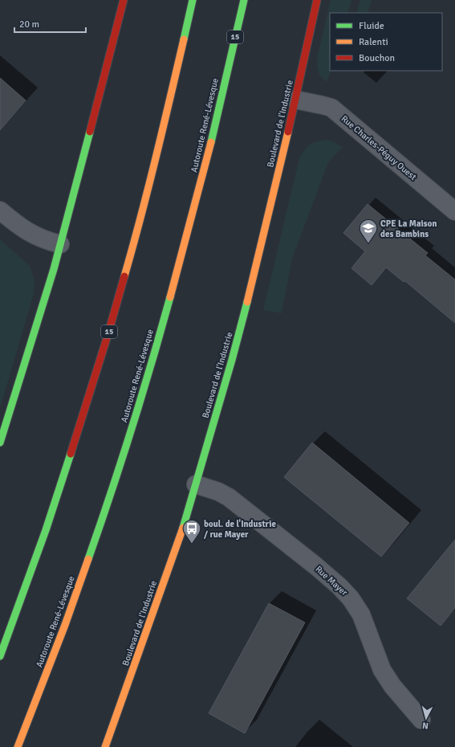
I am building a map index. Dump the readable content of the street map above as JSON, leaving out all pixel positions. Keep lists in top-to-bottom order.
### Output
{
  "streets": {
    "main road": ["15", "Boulevard de l'Industrie", "Autoroute René-Lévesque"],
    "street": ["Rue Charles-Péguy Ouest", "Rue Mayer"]
  },
  "crossings": [
    ["Boulevard de l'Industrie", "Rue Charles-Péguy Ouest"],
    ["Boulevard de l'Industrie", "Rue Mayer"]
  ],
  "places": {
    "school or university": ["CPE La Maison des Bambins"],
    "bus stop": ["boul. de l'Industrie / rue Mayer"]
  },
  "legend": ["Fluide", "Ralenti", "Bouchon"],
  "scale_bar": "20 m",
  "north": "bottom"
}
